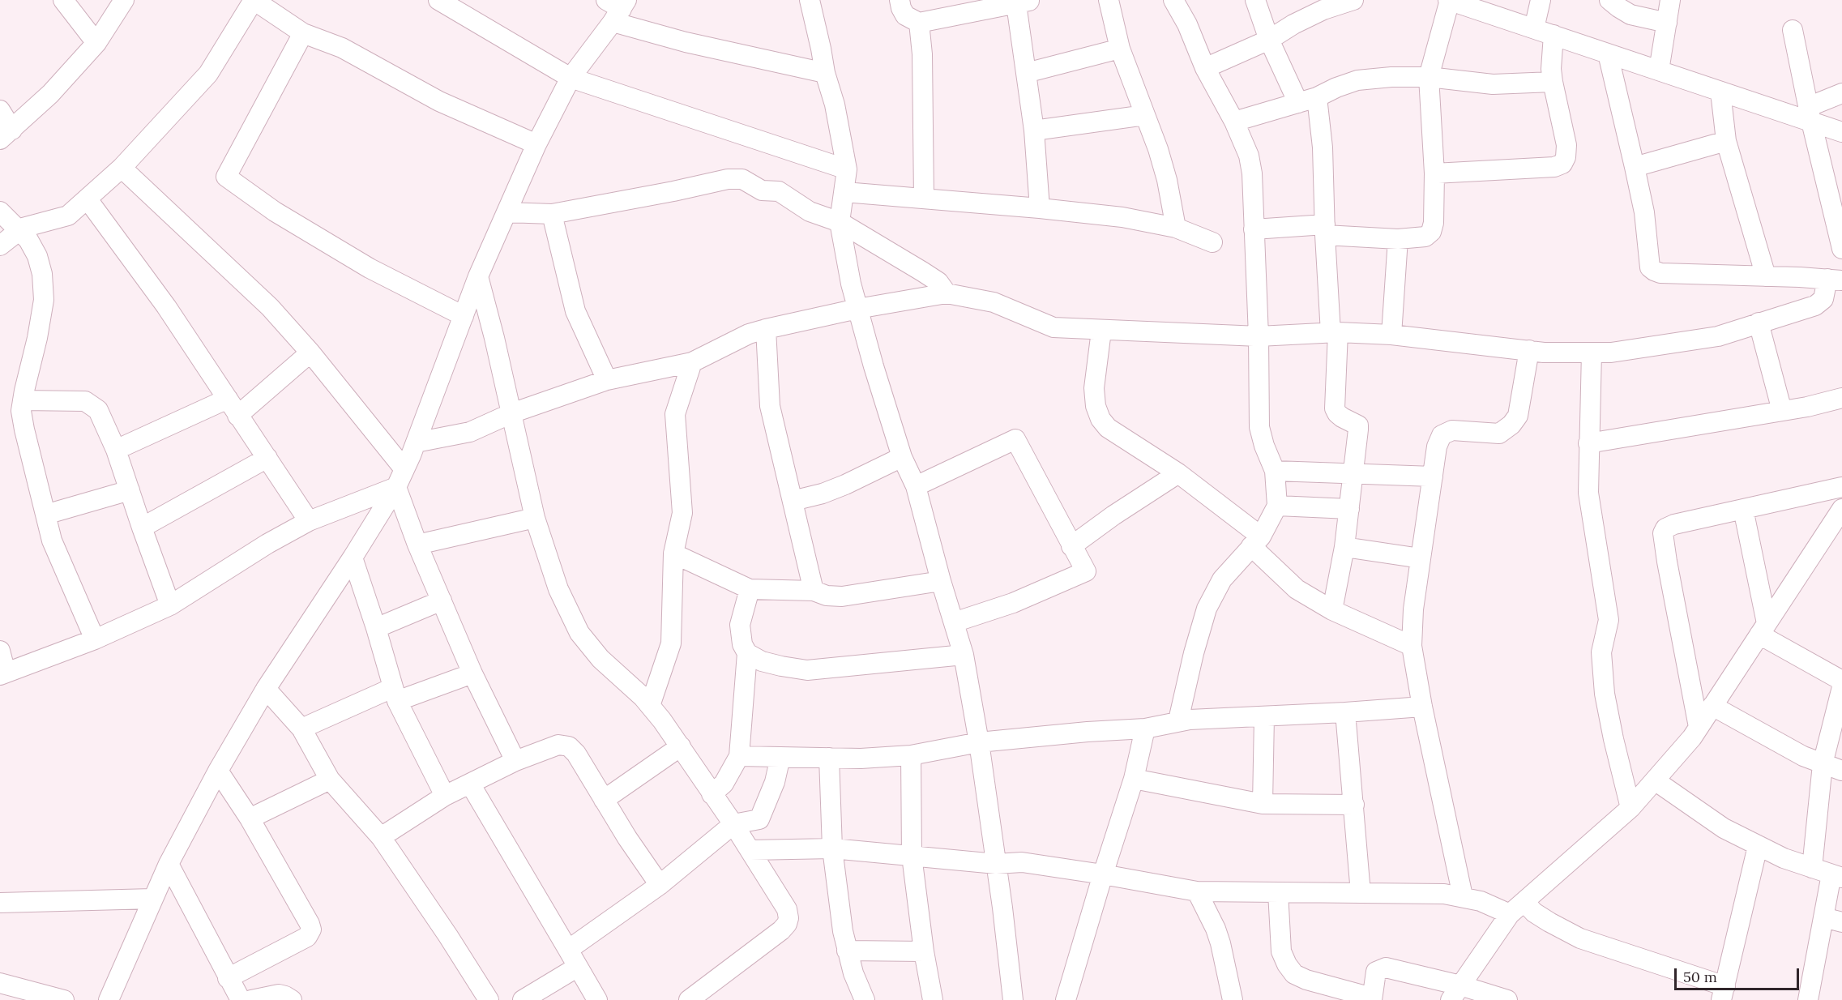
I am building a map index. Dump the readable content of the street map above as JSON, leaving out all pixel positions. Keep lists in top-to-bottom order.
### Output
{
  "scale_bar": "50 m"
}
